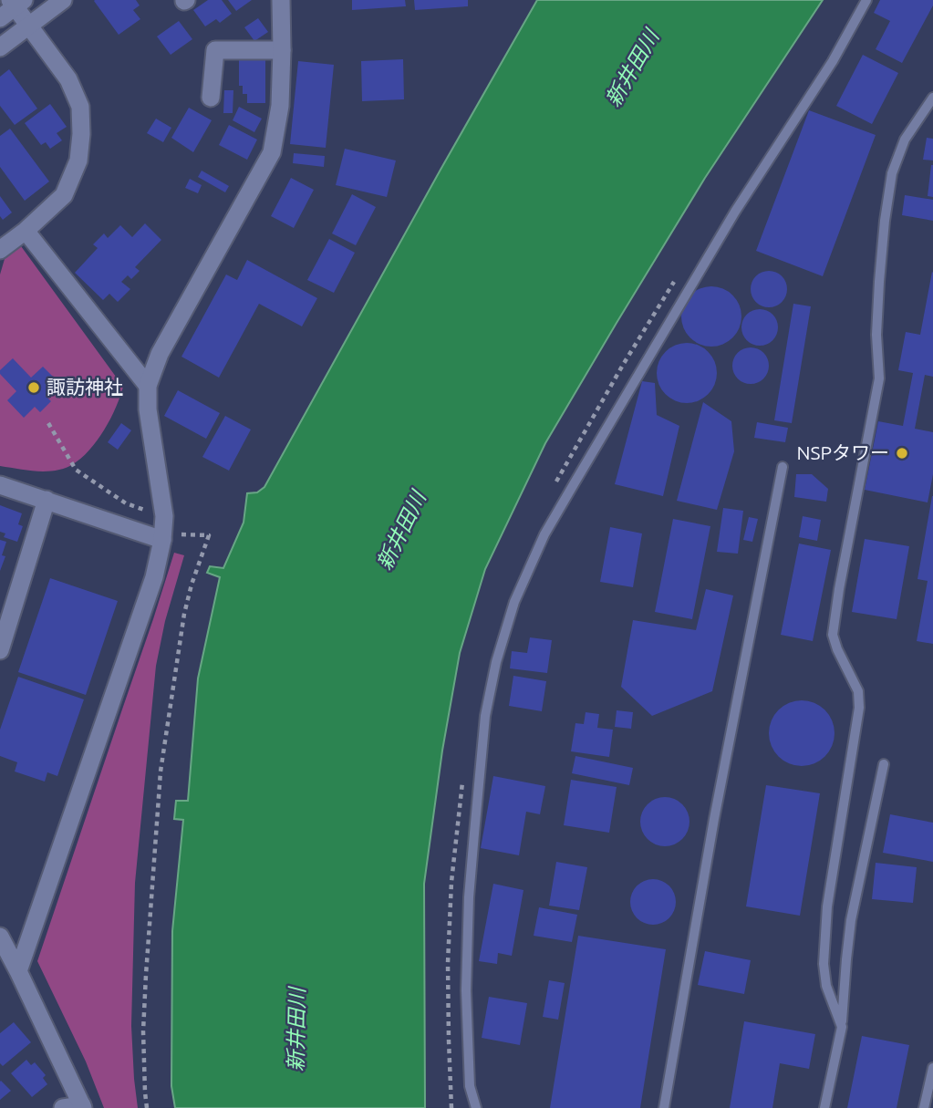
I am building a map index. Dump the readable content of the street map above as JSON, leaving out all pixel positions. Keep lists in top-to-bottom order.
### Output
{
  "water": ["新井田川"],
  "places": ["諏訪神社", "NSPタワー"]
}
